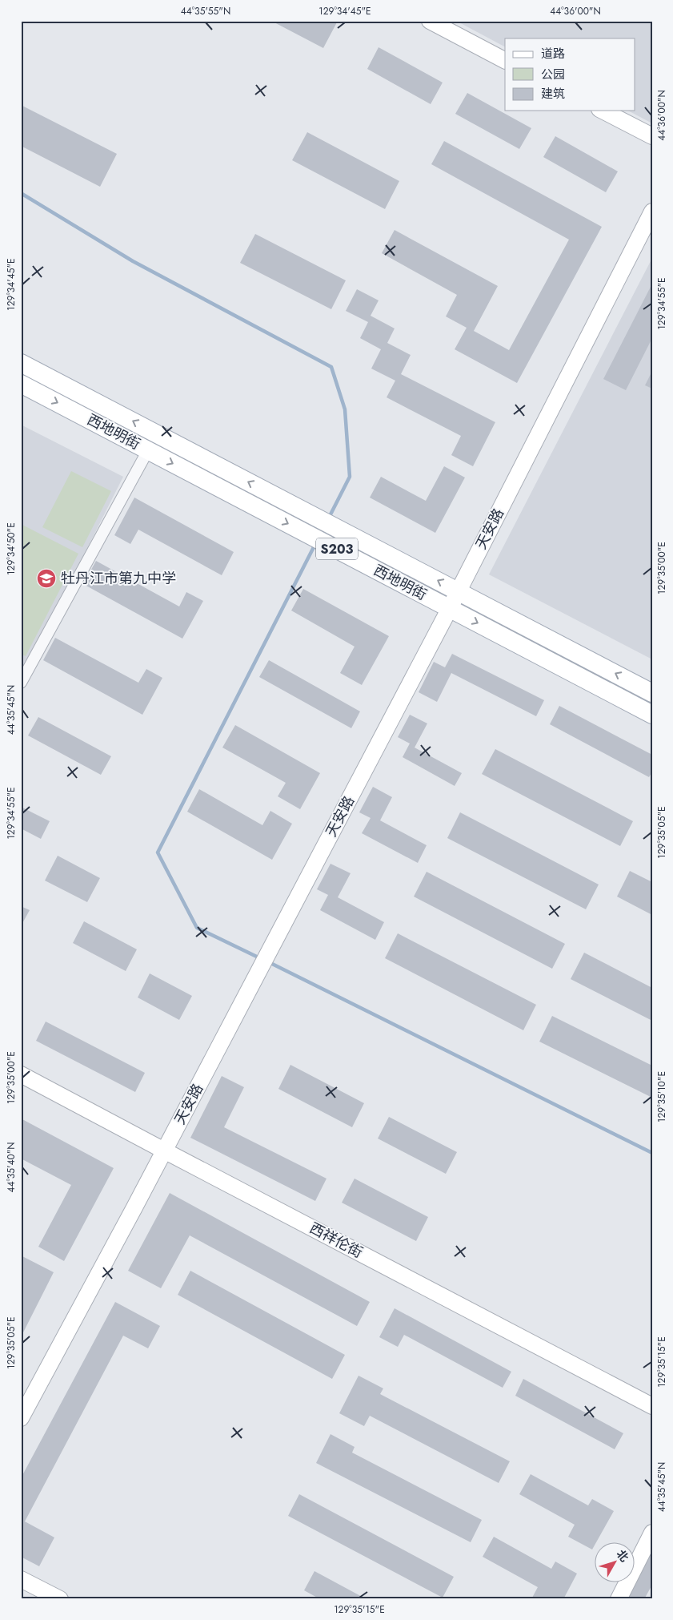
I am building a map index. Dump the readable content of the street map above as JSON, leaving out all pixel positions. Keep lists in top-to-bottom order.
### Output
{
  "streets": {
    "main road": ["西地明街", "S203"],
    "street": ["天安路", "西祥伦街"]
  },
  "crossings": [
    ["西地明街", "天安路"],
    ["天安路", "西祥伦街"]
  ],
  "places": {
    "school or university": ["牡丹江市第九中学"]
  },
  "legend": ["道路", "公园", "建筑"],
  "north": "top right",
  "coordinates": [
    "44°35'55\"N",
    "129°34'45\"E",
    "44°36'00\"N",
    "129°34'55\"E",
    "129°34'50\"E",
    "129°35'00\"E",
    "44°35'45\"N",
    "129°35'05\"E",
    "129°35'10\"E",
    "44°35'40\"N",
    "129°35'15\"E"
  ]
}
